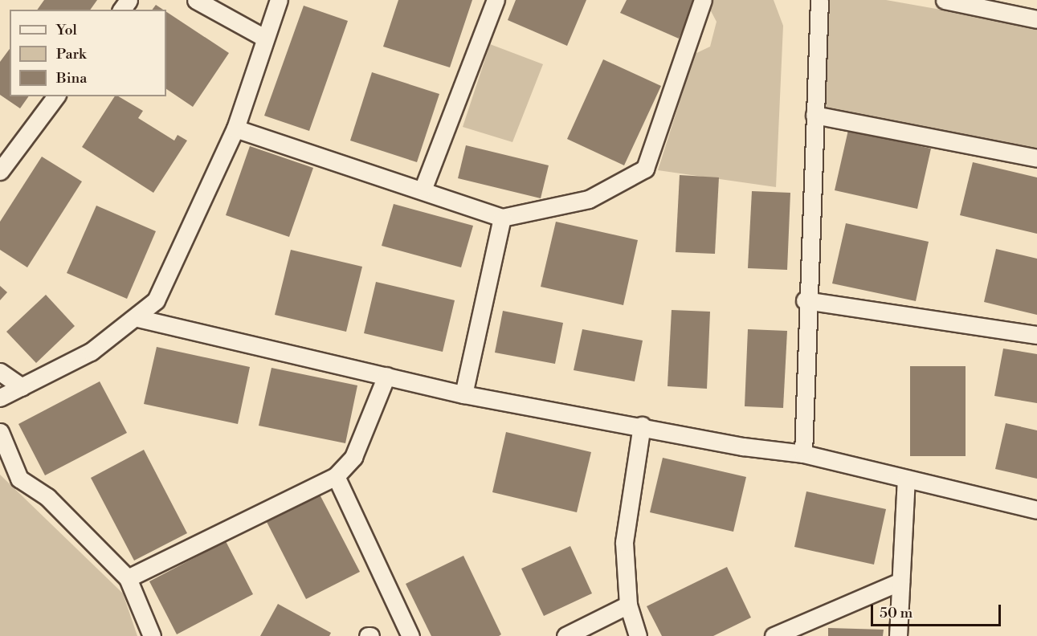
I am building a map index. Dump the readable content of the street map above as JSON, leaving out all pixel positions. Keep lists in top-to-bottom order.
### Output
{
  "legend": ["Yol", "Park", "Bina"],
  "scale_bar": "50 m"
}
